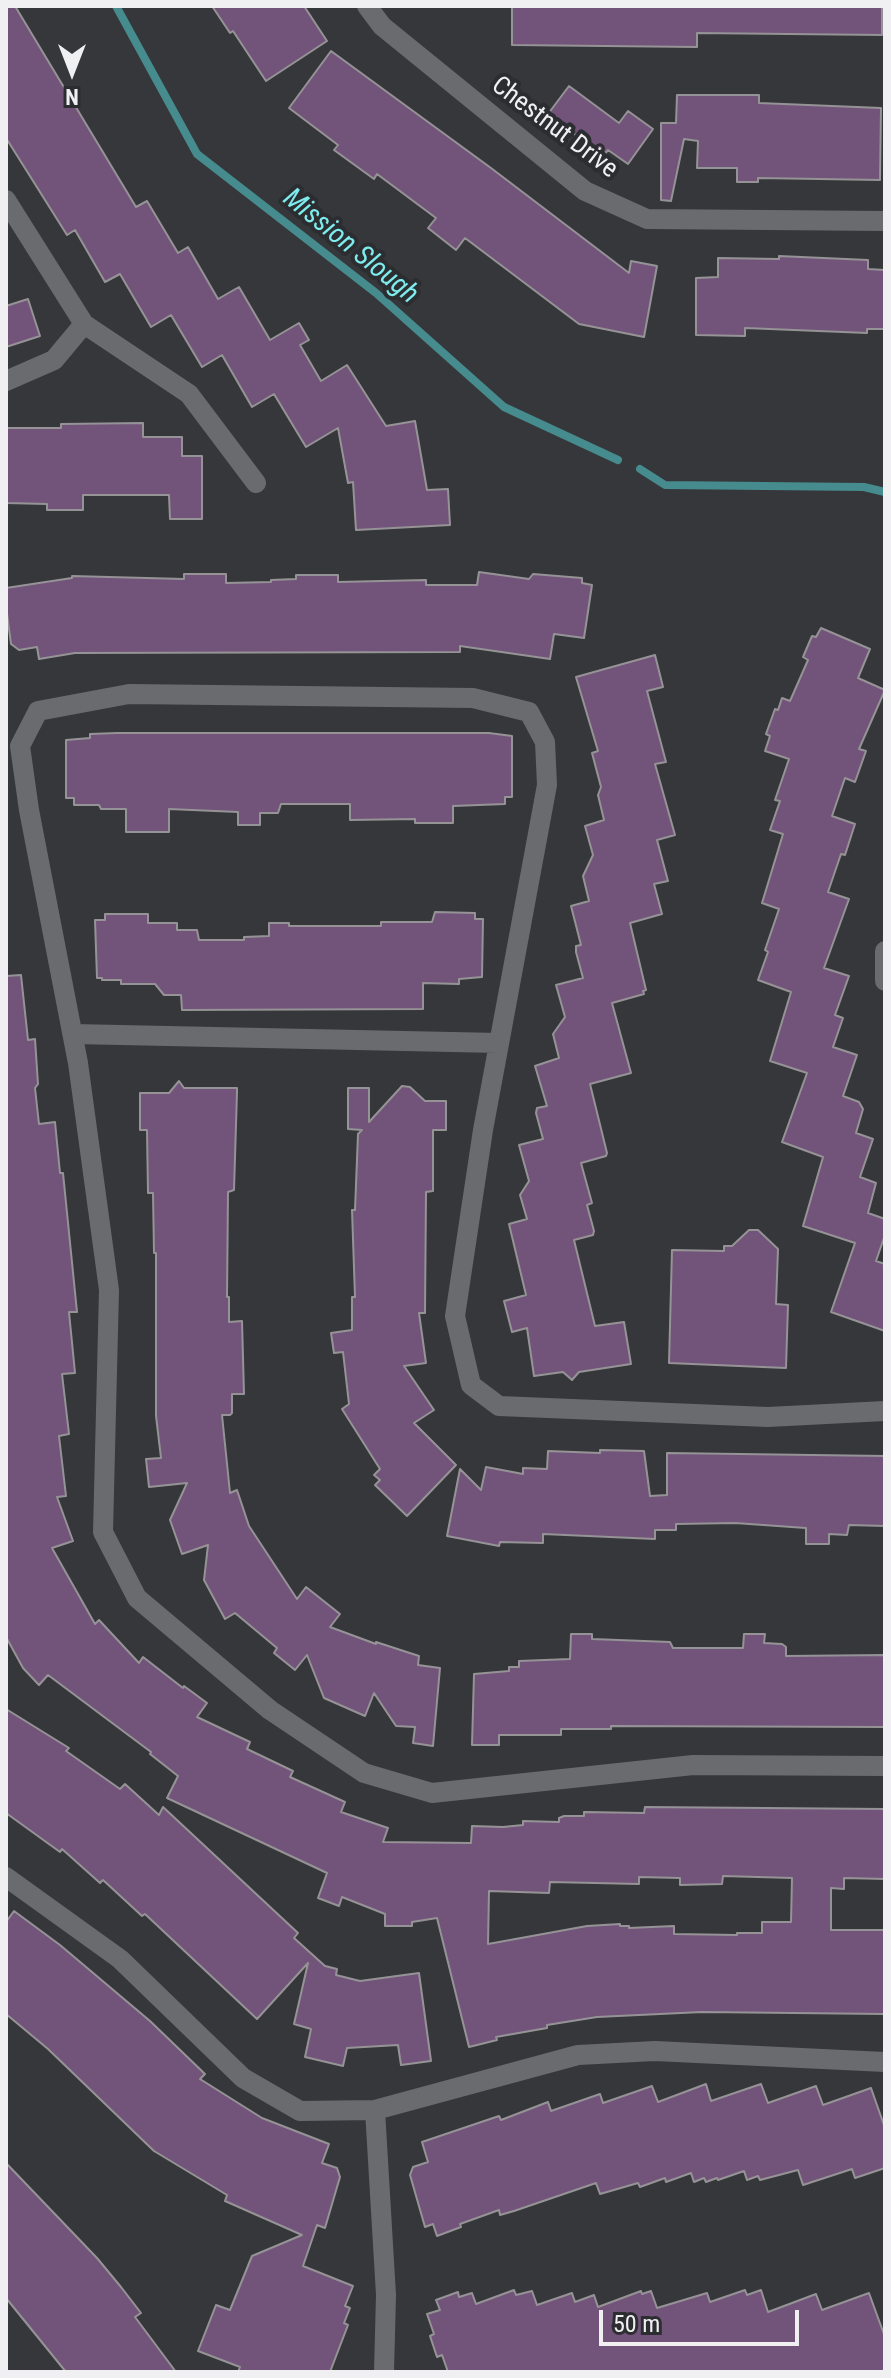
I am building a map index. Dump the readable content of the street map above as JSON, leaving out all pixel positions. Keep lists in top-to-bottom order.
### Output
{
  "streets": {
    "street": ["Chestnut Drive"]
  },
  "water": ["Mission Slough"],
  "scale_bar": "50 m",
  "north": "bottom"
}
